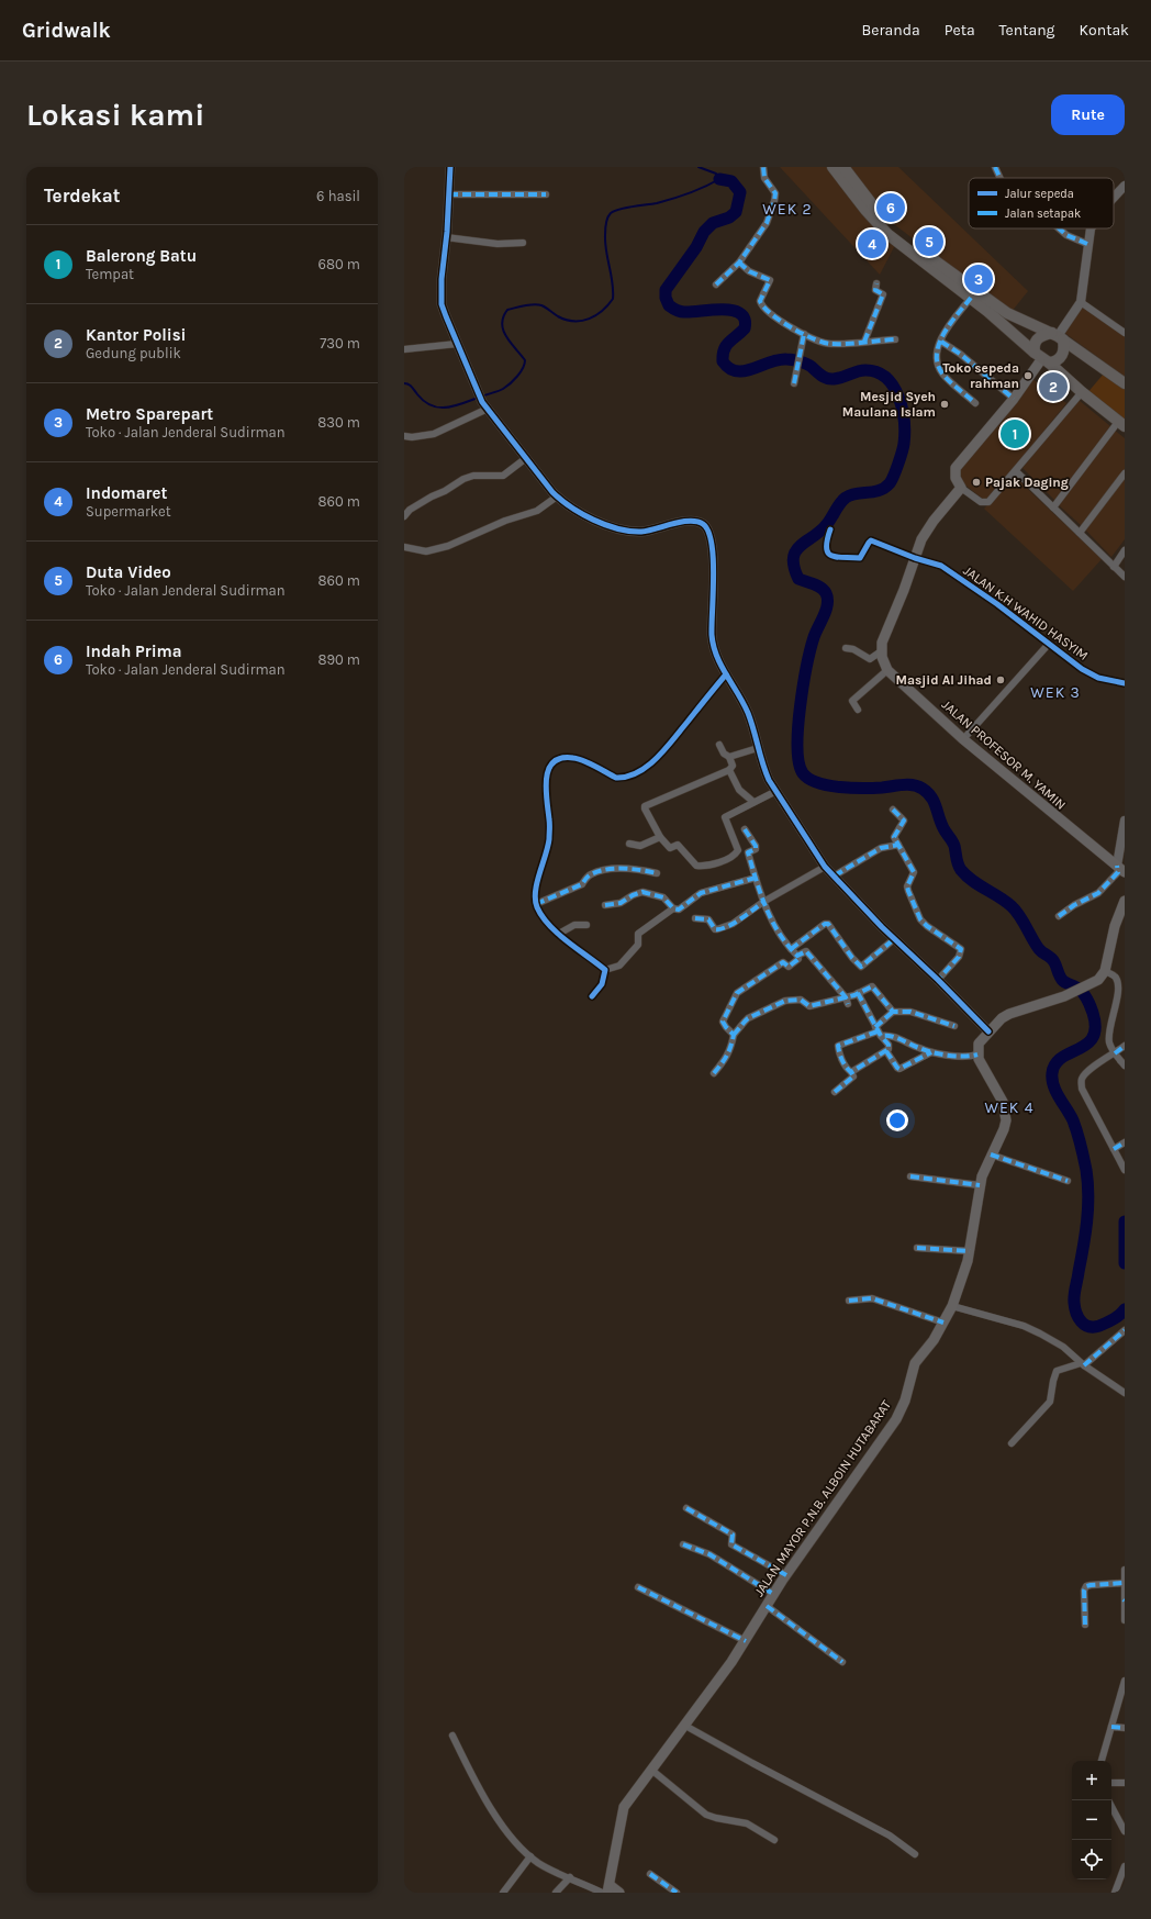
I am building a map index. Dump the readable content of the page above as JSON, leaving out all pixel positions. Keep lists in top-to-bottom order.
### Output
{
  "streets": {
    "main road": ["JALAN PROFESOR M. YAMIN", "JALAN MAYOR P.N.B. ALBOIN HUTABARAT"],
    "street": ["JALAN K.H WAHID HASYIM"]
  },
  "districts": ["WEK 2", "WEK 3", "WEK 4"],
  "places": [
    "Toko sepeda rahman",
    "Mesjid Syeh Maulana Islam",
    "Pajak Daging",
    "Masjid Al Jihad"
  ],
  "legend": ["Jalur sepeda", "Jalan setapak"],
  "page": {
    "header": "Gridwalk",
    "nav": [
      "Beranda",
      "Peta",
      "Tentang",
      "Kontak"
    ],
    "buttons": "Rute",
    "title": "Lokasi kami",
    "heading": ["Terdekat", "6 hasil"],
    "pins": [
      "6",
      "5",
      "4",
      "3",
      "2",
      "1"
    ],
    "list": [
      {
        "mark": "1",
        "name": "Balerong Batu",
        "note": "Tempat",
        "value": "680 m"
      },
      {
        "mark": "2",
        "name": "Kantor Polisi",
        "note": "Gedung publik",
        "value": "730 m"
      },
      {
        "mark": "3",
        "name": "Metro Sparepart",
        "note": "Toko · Jalan Jenderal Sudirman",
        "value": "830 m"
      },
      {
        "mark": "4",
        "name": "Indomaret",
        "note": "Supermarket",
        "value": "860 m"
      },
      {
        "mark": "5",
        "name": "Duta Video",
        "note": "Toko · Jalan Jenderal Sudirman",
        "value": "860 m"
      },
      {
        "mark": "6",
        "name": "Indah Prima",
        "note": "Toko · Jalan Jenderal Sudirman",
        "value": "890 m"
      }
    ],
    "map_buttons": ["+", "−"]
  }
}
